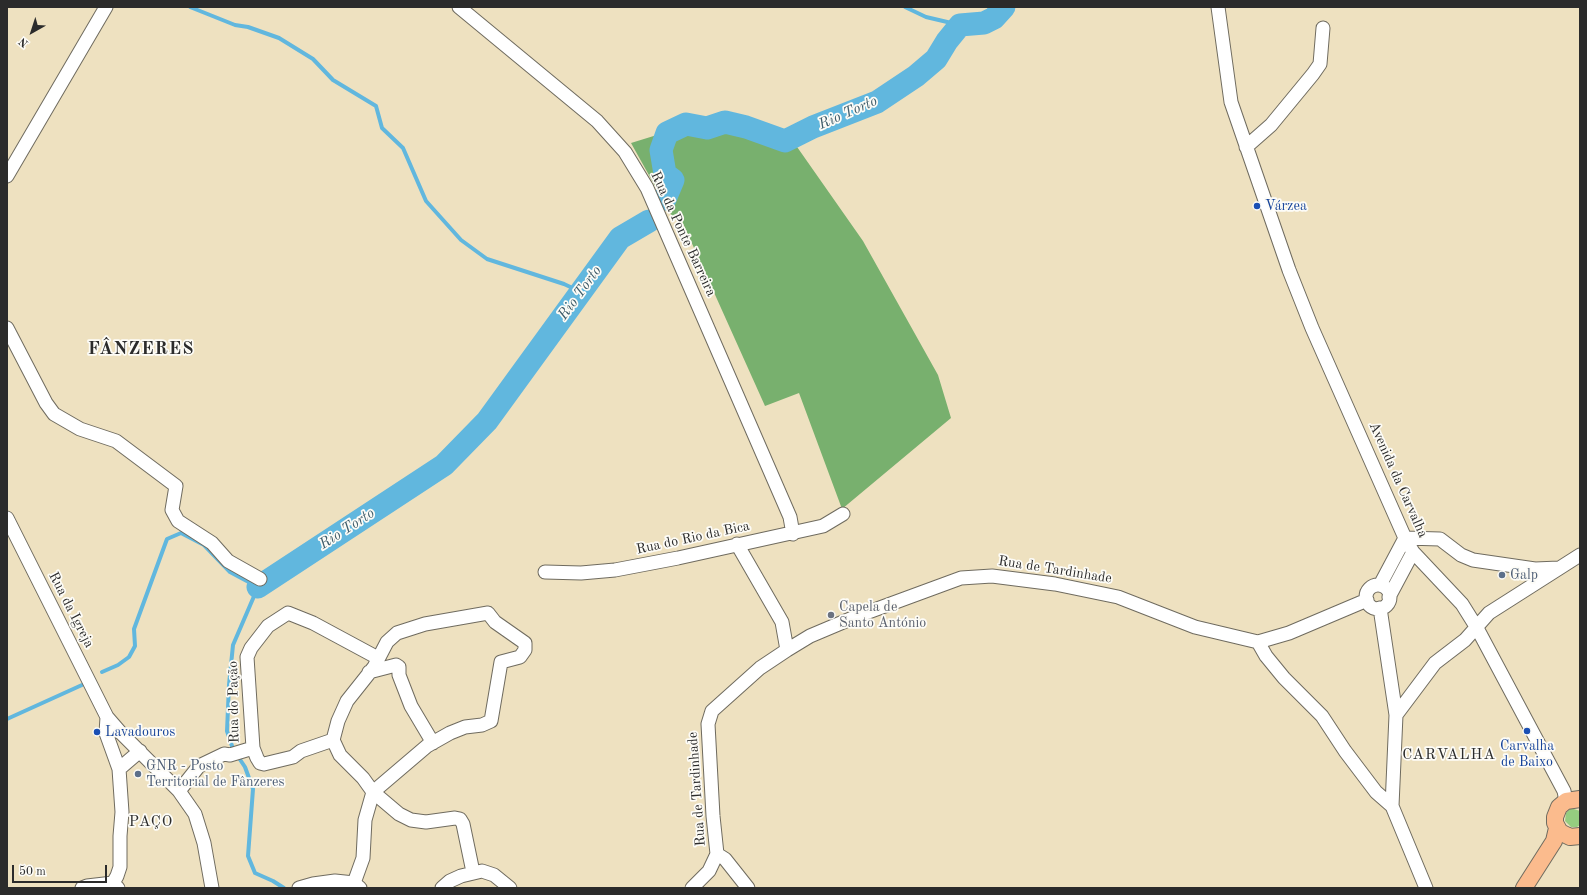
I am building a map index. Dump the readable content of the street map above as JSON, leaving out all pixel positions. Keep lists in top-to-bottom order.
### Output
{
  "streets": {
    "street": [
      "Rua da Ponte Barreira",
      "Avenida da Carvalha",
      "Rua do Rio da Bica",
      "Rua de Tardinhade",
      "Rua da Igreja",
      "Rua do Pação"
    ]
  },
  "crossings": [
    ["Rua da Ponte Barreira", "Rua do Rio da Bica"]
  ],
  "districts": ["FÂNZERES", "CARVALHA", "PAÇO"],
  "water": ["Rio Torto"],
  "places": [
    "Várzea",
    "Galp",
    "Capela de Santo António",
    "Carvalha de Baixo",
    "Lavadouros",
    "GNR - Posto Territorial de Fânzeres"
  ],
  "scale_bar": "50 m",
  "north": "bottom left"
}
